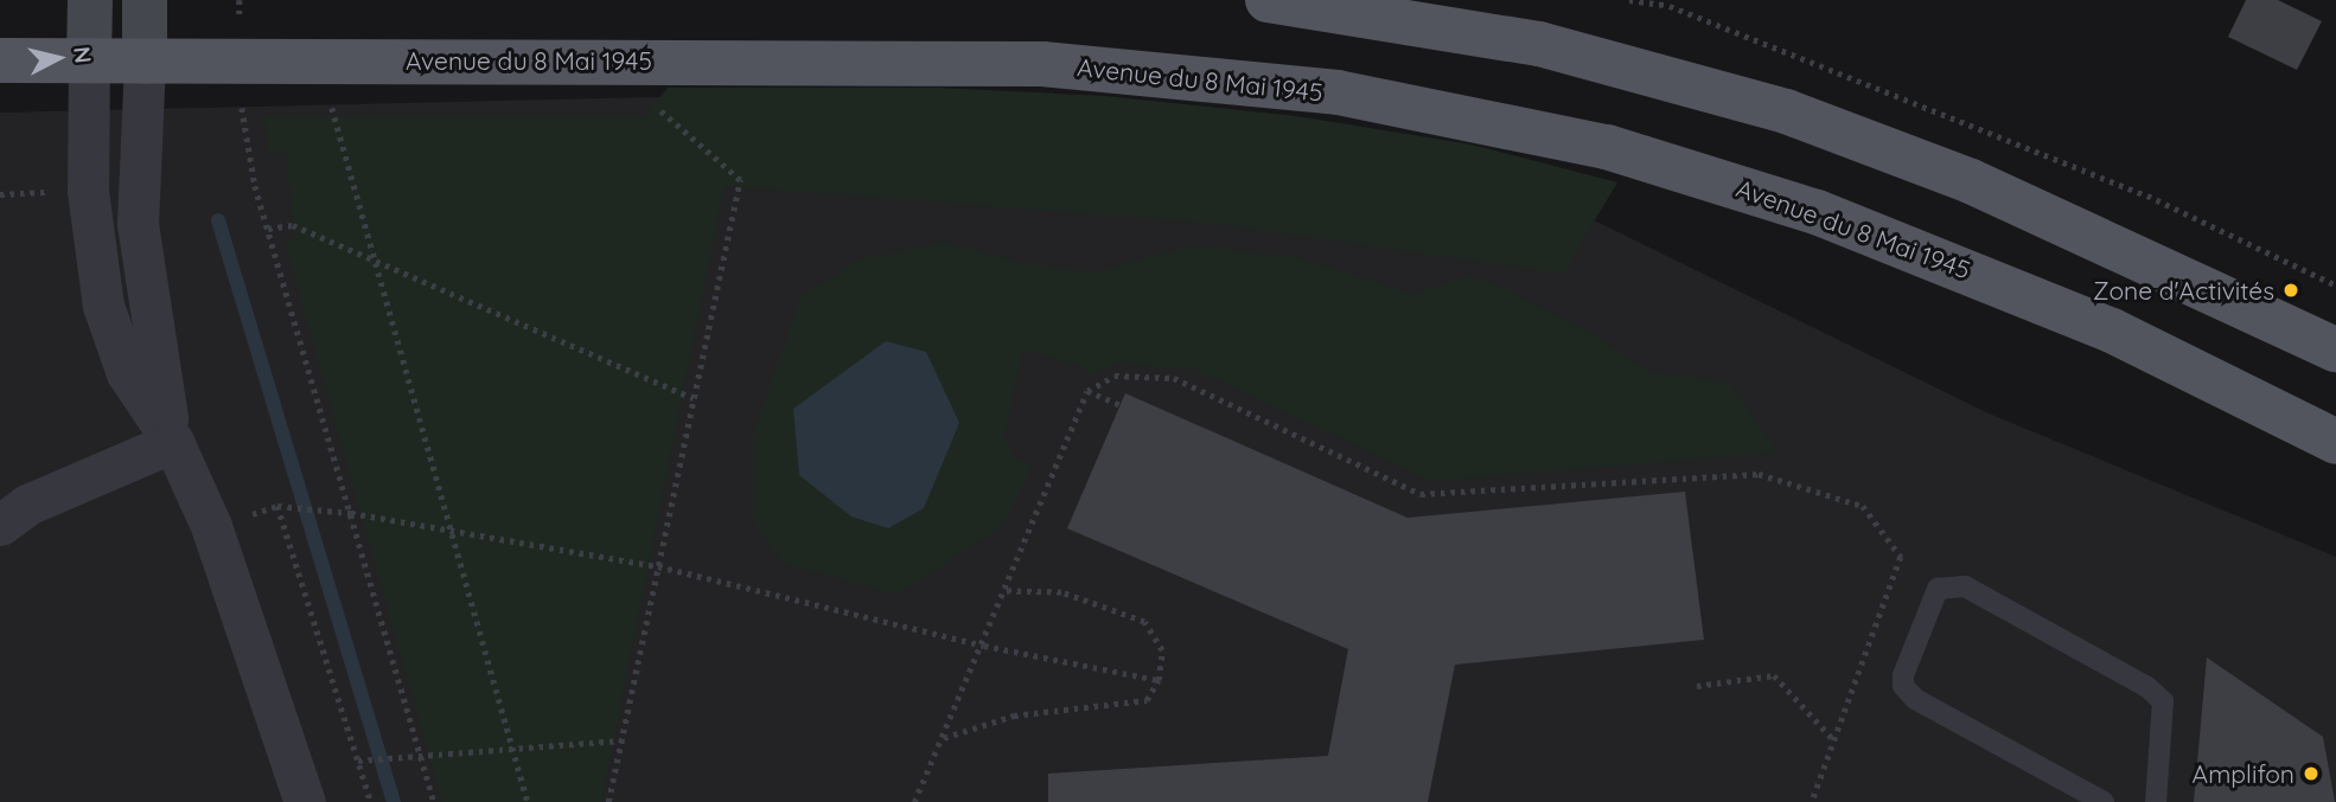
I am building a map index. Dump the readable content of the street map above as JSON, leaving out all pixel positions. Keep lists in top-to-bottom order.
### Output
{
  "streets": {
    "main road": ["Avenue du 8 Mai 1945"]
  },
  "places": ["Zone d'Activités", "Amplifon"],
  "north": "right"
}
